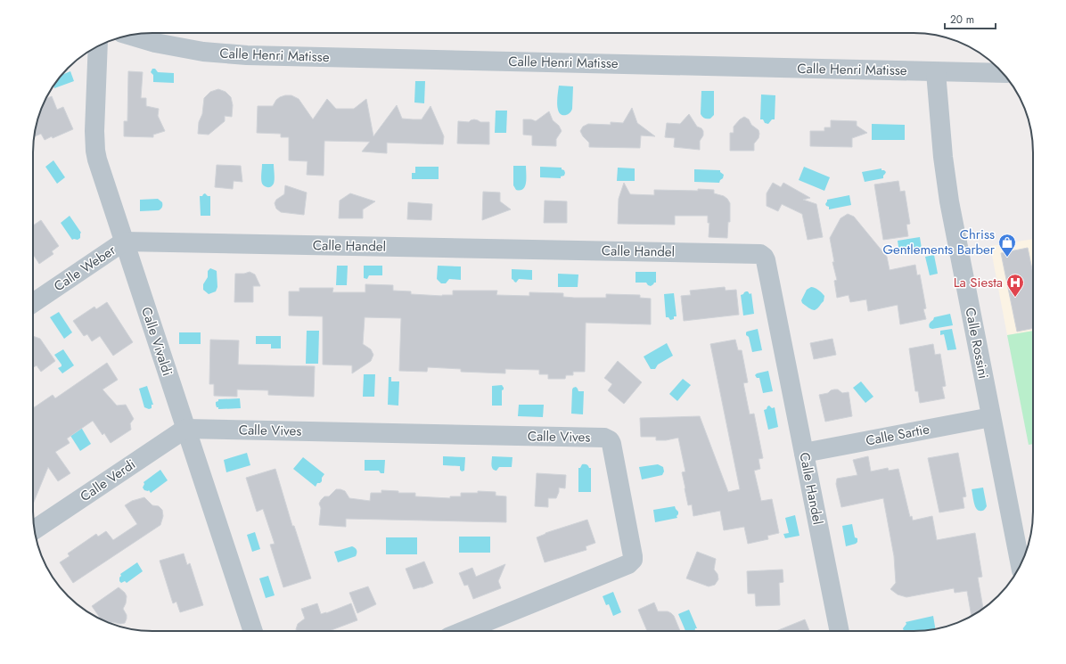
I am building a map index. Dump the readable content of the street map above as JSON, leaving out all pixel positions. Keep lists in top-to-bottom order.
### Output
{
  "streets": {
    "street": [
      "Calle Henri Matisse",
      "Calle Handel",
      "Calle Weber",
      "Calle Vivaldi",
      "Calle Rossini",
      "Calle Vives",
      "Calle Sartie",
      "Calle Verdi"
    ]
  },
  "crossings": [
    ["Calle Henri Matisse", "Calle Rossini"],
    ["Calle Handel", "Calle Weber"],
    ["Calle Handel", "Calle Vivaldi"],
    ["Calle Handel", "Calle Sartie"],
    ["Calle Weber", "Calle Vivaldi"],
    ["Calle Vivaldi", "Calle Vives"],
    ["Calle Vivaldi", "Calle Verdi"],
    ["Calle Rossini", "Calle Sartie"],
    ["Calle Vives", "Calle Verdi"]
  ],
  "places": {
    "shop": ["Chriss Gentlements Barber"],
    "hospital": ["La Siesta"]
  },
  "scale_bar": "20 m"
}
